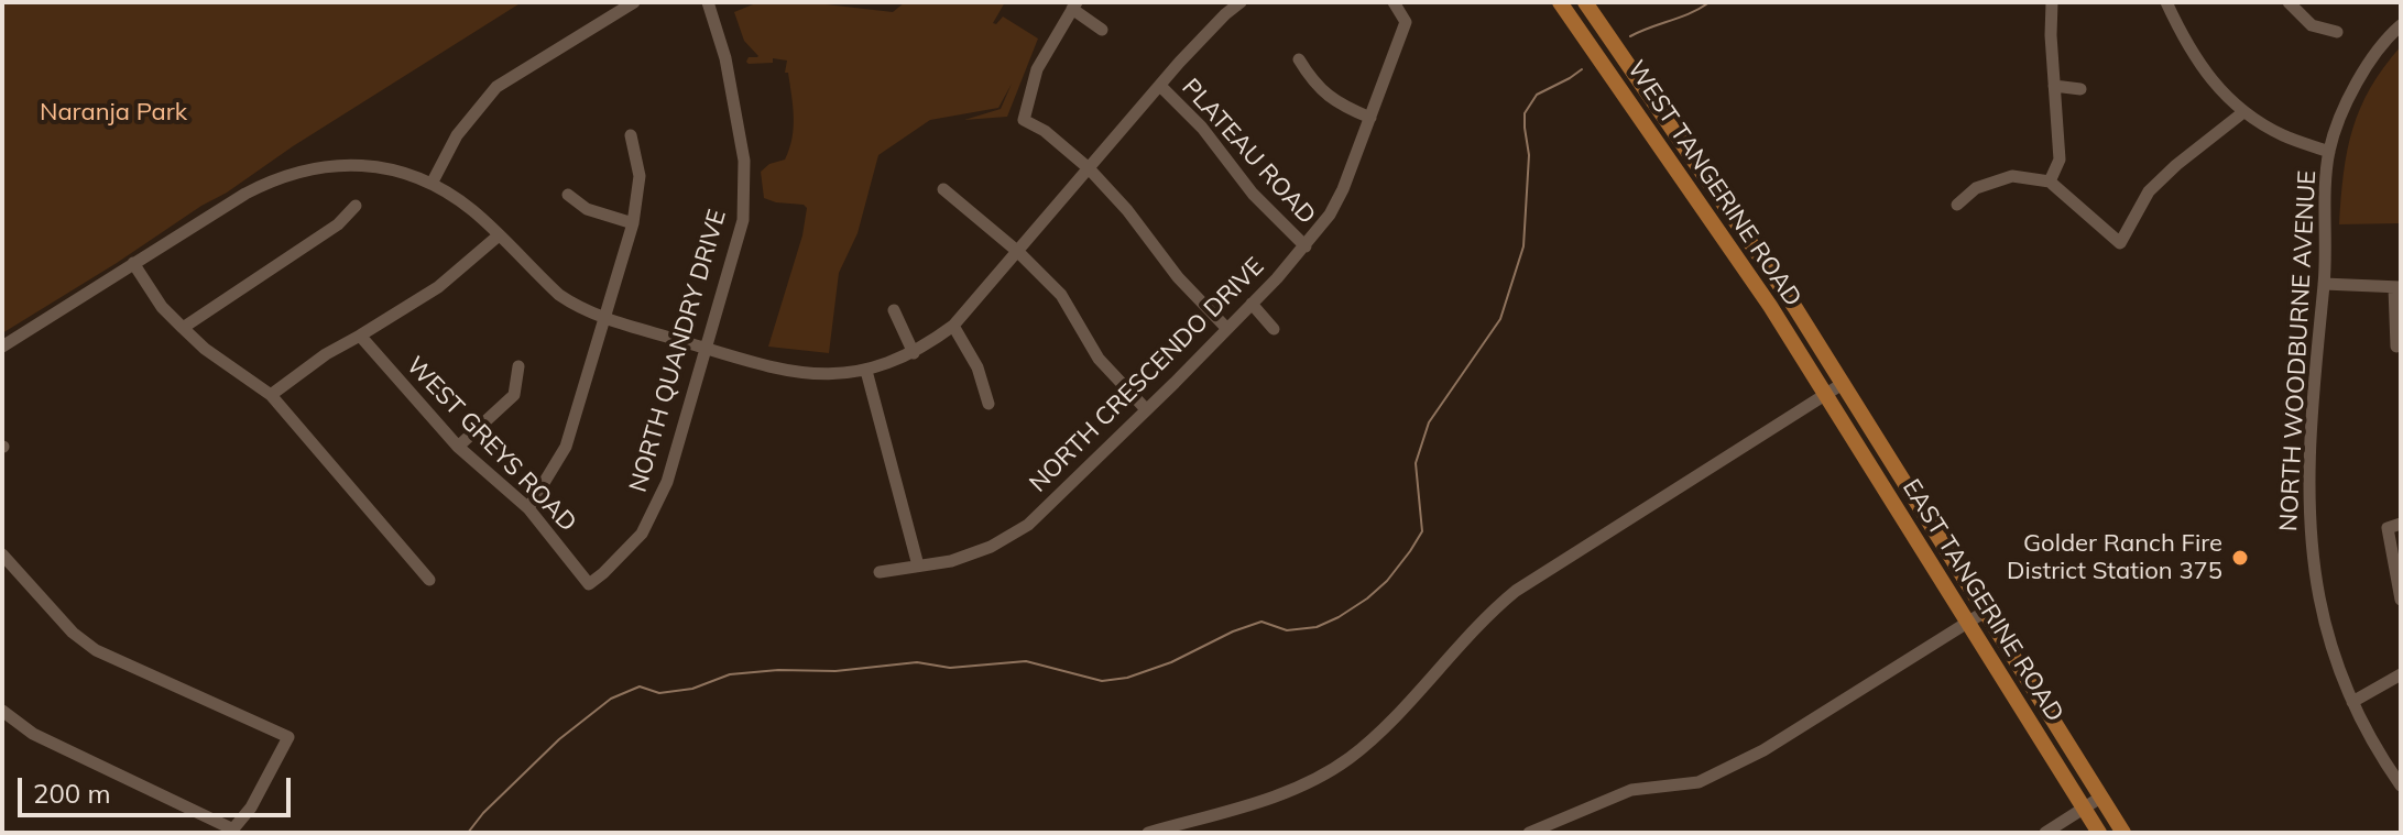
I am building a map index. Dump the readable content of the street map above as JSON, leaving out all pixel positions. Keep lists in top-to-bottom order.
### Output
{
  "streets": {
    "main road": ["WEST TANGERINE ROAD", "EAST TANGERINE ROAD"],
    "street": [
      "PLATEAU ROAD",
      "NORTH QUANDRY DRIVE",
      "NORTH WOODBURNE AVENUE",
      "NORTH CRESCENDO DRIVE",
      "WEST GREYS ROAD"
    ]
  },
  "crossings": [
    ["PLATEAU ROAD", "NORTH CRESCENDO DRIVE"],
    ["WEST TANGERINE ROAD", "EAST TANGERINE ROAD"],
    ["NORTH QUANDRY DRIVE", "WEST GREYS ROAD"]
  ],
  "parks": ["Naranja Park"],
  "places": ["Golder Ranch Fire District Station 375"],
  "scale_bar": "200 m"
}
